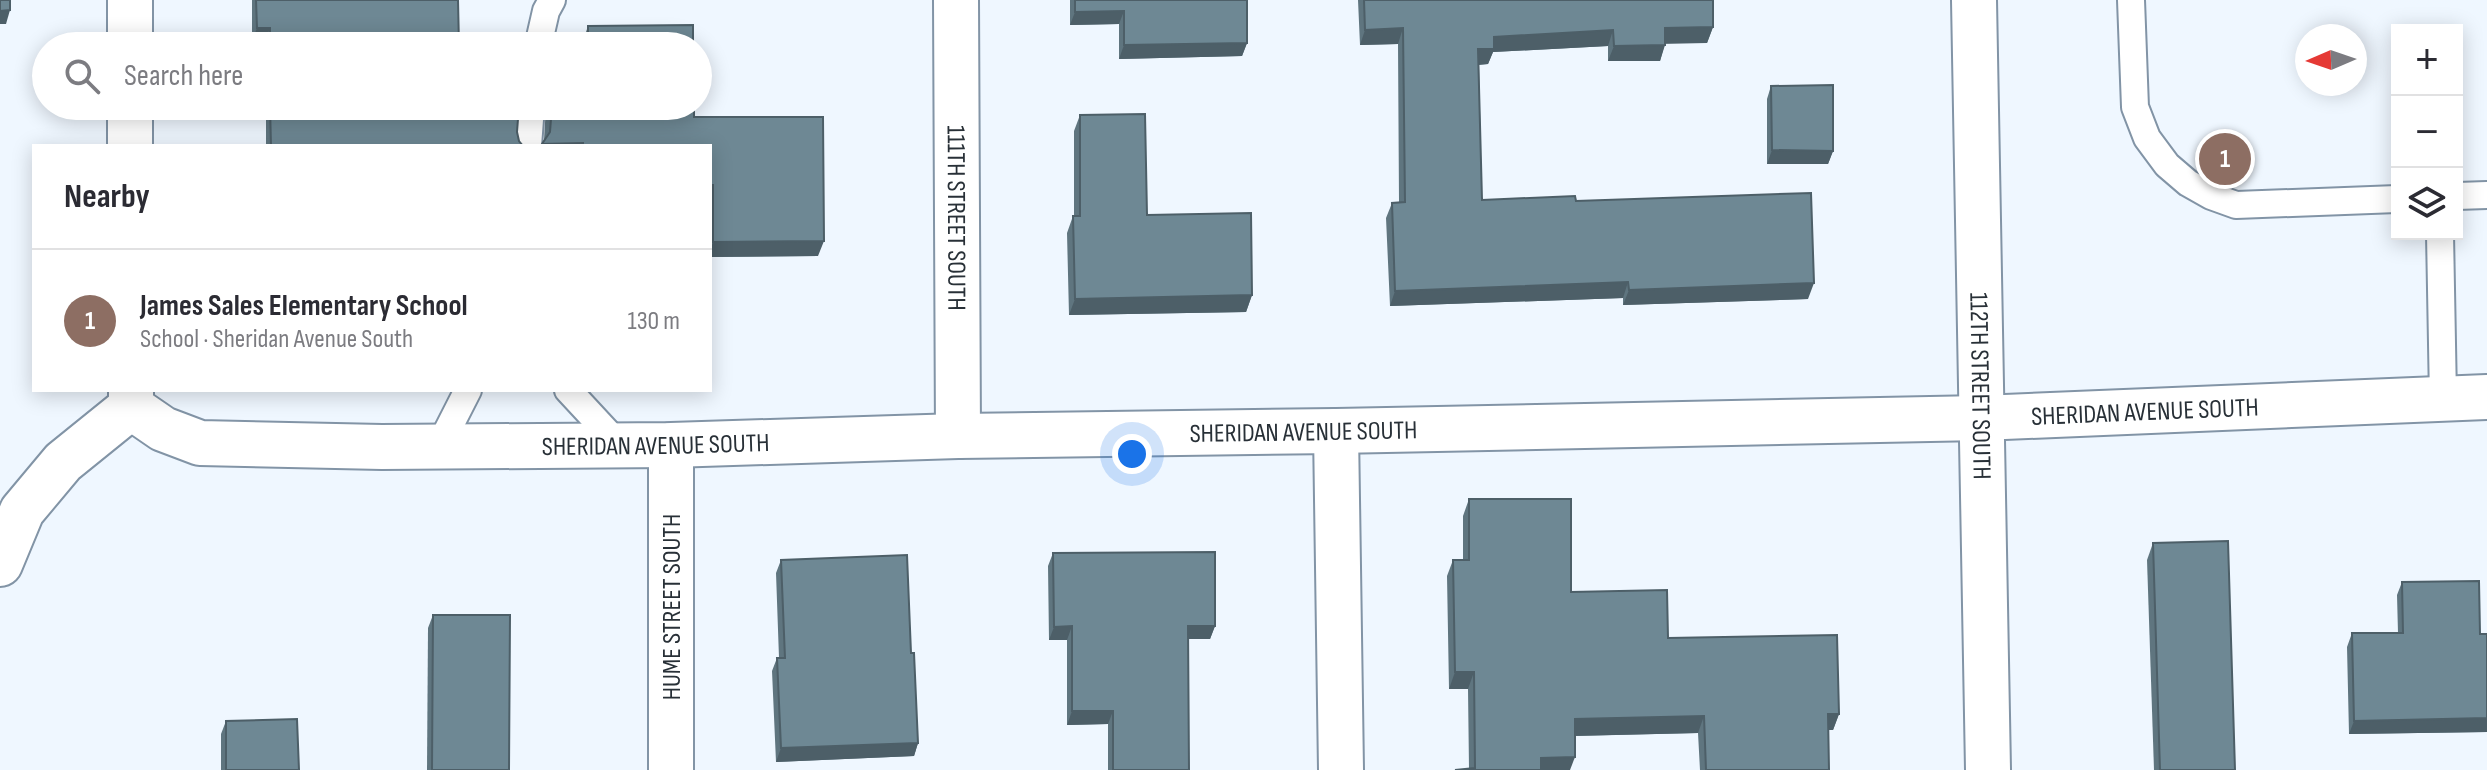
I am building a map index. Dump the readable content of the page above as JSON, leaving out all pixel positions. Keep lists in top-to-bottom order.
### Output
{
  "streets": {
    "street": [
      "111TH STREET SOUTH",
      "112TH STREET SOUTH",
      "SHERIDAN AVENUE SOUTH",
      "HUME STREET SOUTH"
    ]
  },
  "crossings": [
    ["111TH STREET SOUTH", "SHERIDAN AVENUE SOUTH"],
    ["112TH STREET SOUTH", "SHERIDAN AVENUE SOUTH"],
    ["SHERIDAN AVENUE SOUTH", "HUME STREET SOUTH"]
  ],
  "north": "left",
  "page": {
    "map_buttons": ["+", "−"],
    "search": "Search here",
    "pins": "1",
    "heading": "Nearby",
    "list": [
      {
        "mark": "1",
        "name": "James Sales Elementary School",
        "note": "School · Sheridan Avenue South",
        "value": "130 m"
      }
    ]
  }
}
